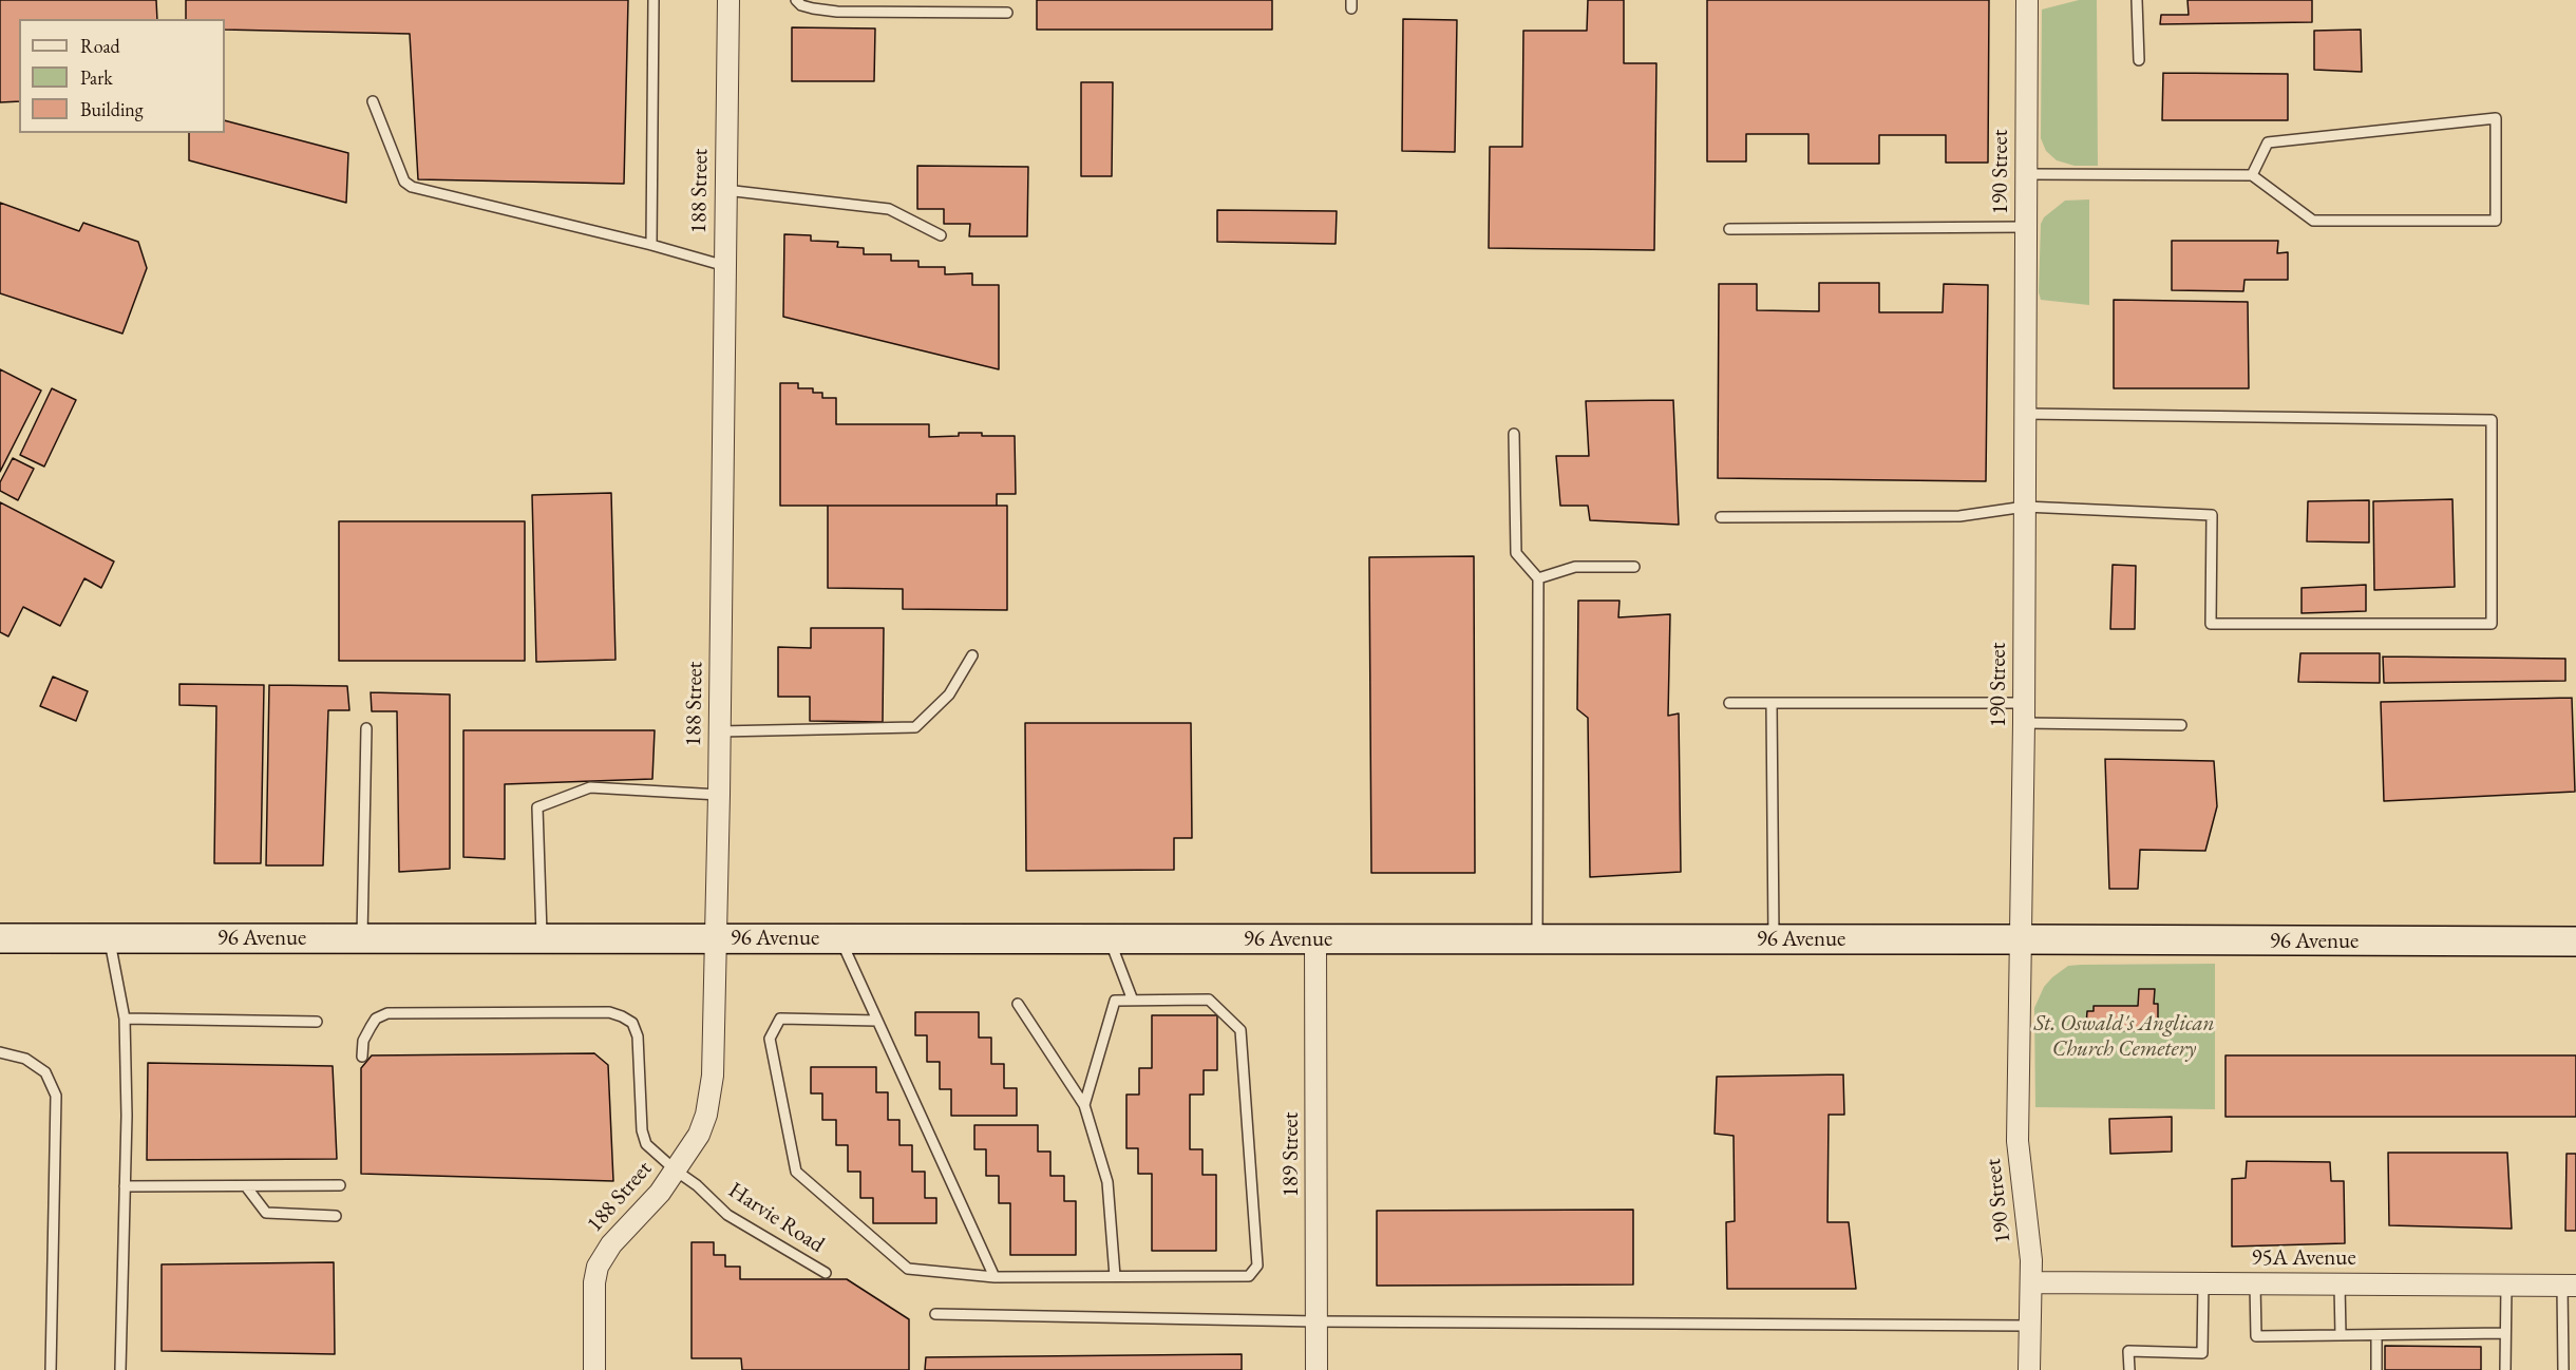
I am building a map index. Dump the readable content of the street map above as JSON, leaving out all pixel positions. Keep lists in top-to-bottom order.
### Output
{
  "streets": {
    "main road": ["96 Avenue"],
    "street": [
      "190 Street",
      "188 Street",
      "189 Street",
      "95A Avenue"
    ],
    "lane": ["Harvie Road"]
  },
  "crossings": [
    ["190 Street", "96 Avenue"],
    ["190 Street", "95A Avenue"],
    ["188 Street", "96 Avenue"],
    ["188 Street", "Harvie Road"],
    ["96 Avenue", "189 Street"]
  ],
  "parks": ["St. Oswald's Anglican Church Cemetery"],
  "legend": ["Road", "Park", "Building"]
}
